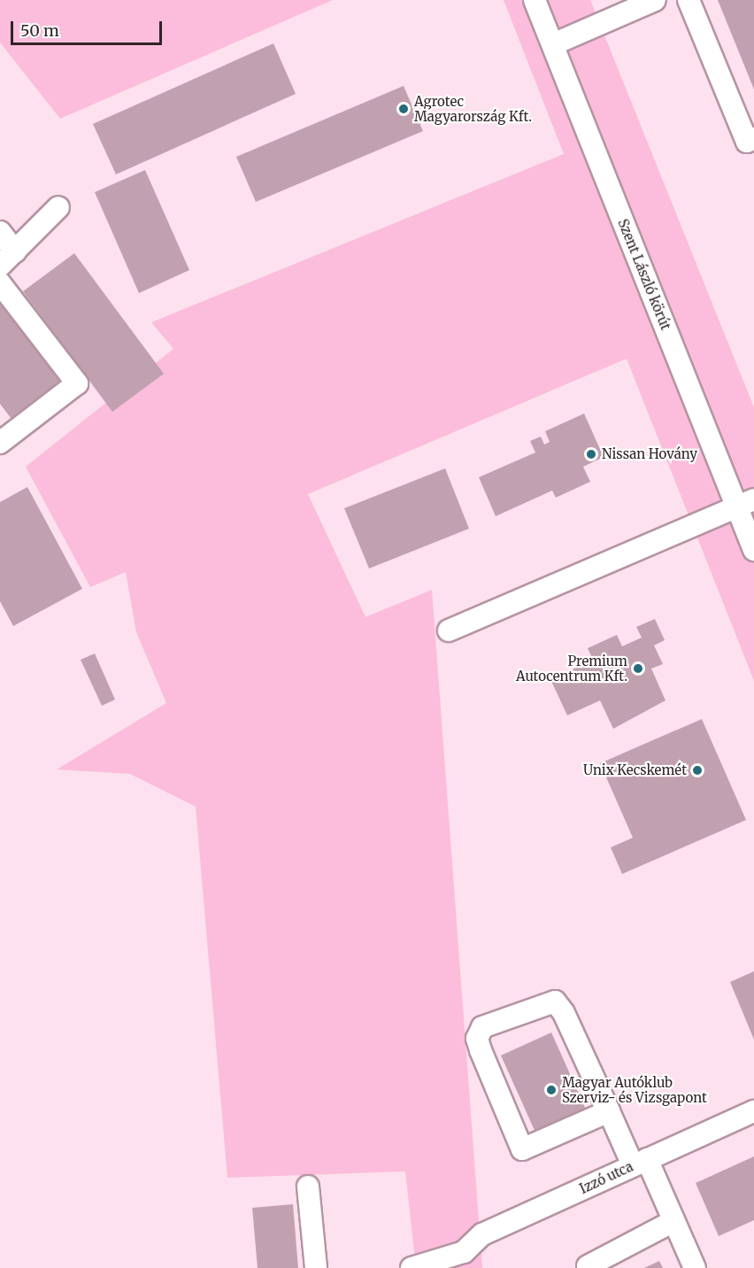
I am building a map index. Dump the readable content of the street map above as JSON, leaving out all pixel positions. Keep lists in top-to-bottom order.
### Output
{
  "streets": {
    "street": ["Szent László körút", "Izzó utca"]
  },
  "places": [
    "Agrotec Magyarország Kft.",
    "Nissan Hovány",
    "Premium Autocentrum Kft.",
    "Unix Kecskemét",
    "Magyar Autóklub Szerviz- és Vizsgapont"
  ],
  "scale_bar": "50 m"
}
